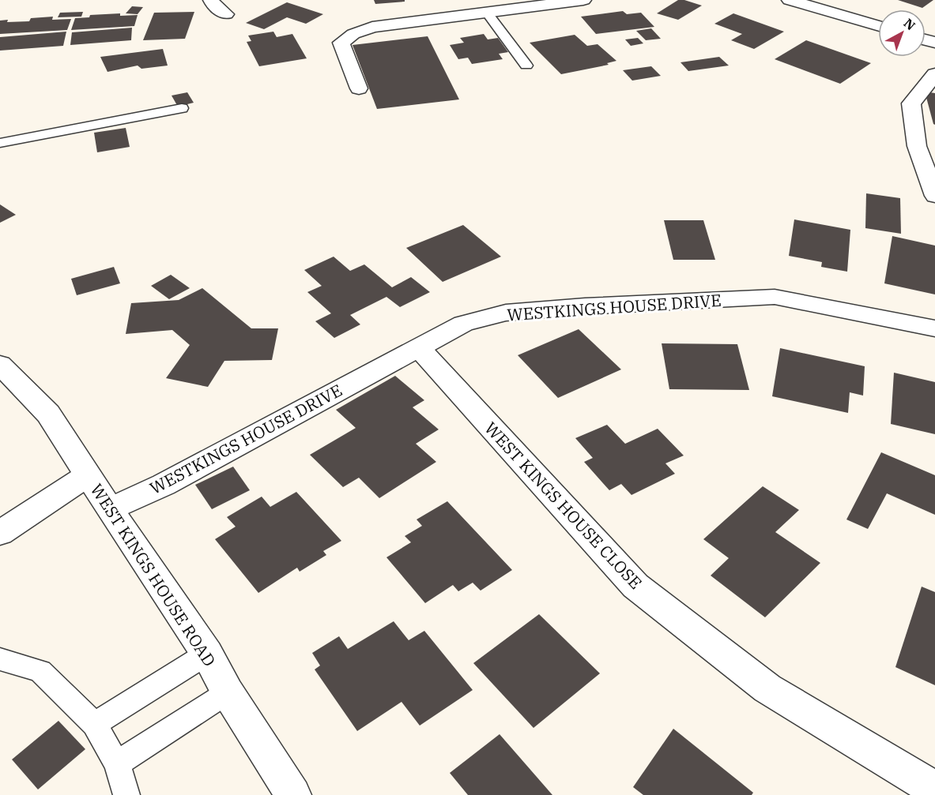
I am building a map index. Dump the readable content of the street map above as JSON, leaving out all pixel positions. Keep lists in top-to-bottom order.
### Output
{
  "streets": {
    "street": ["WESTKINGS HOUSE DRIVE", "WEST KINGS HOUSE CLOSE", "WEST KINGS HOUSE ROAD"]
  },
  "crossings": [
    ["WESTKINGS HOUSE DRIVE", "WEST KINGS HOUSE CLOSE"],
    ["WESTKINGS HOUSE DRIVE", "WEST KINGS HOUSE ROAD"]
  ],
  "north": "top right"
}
